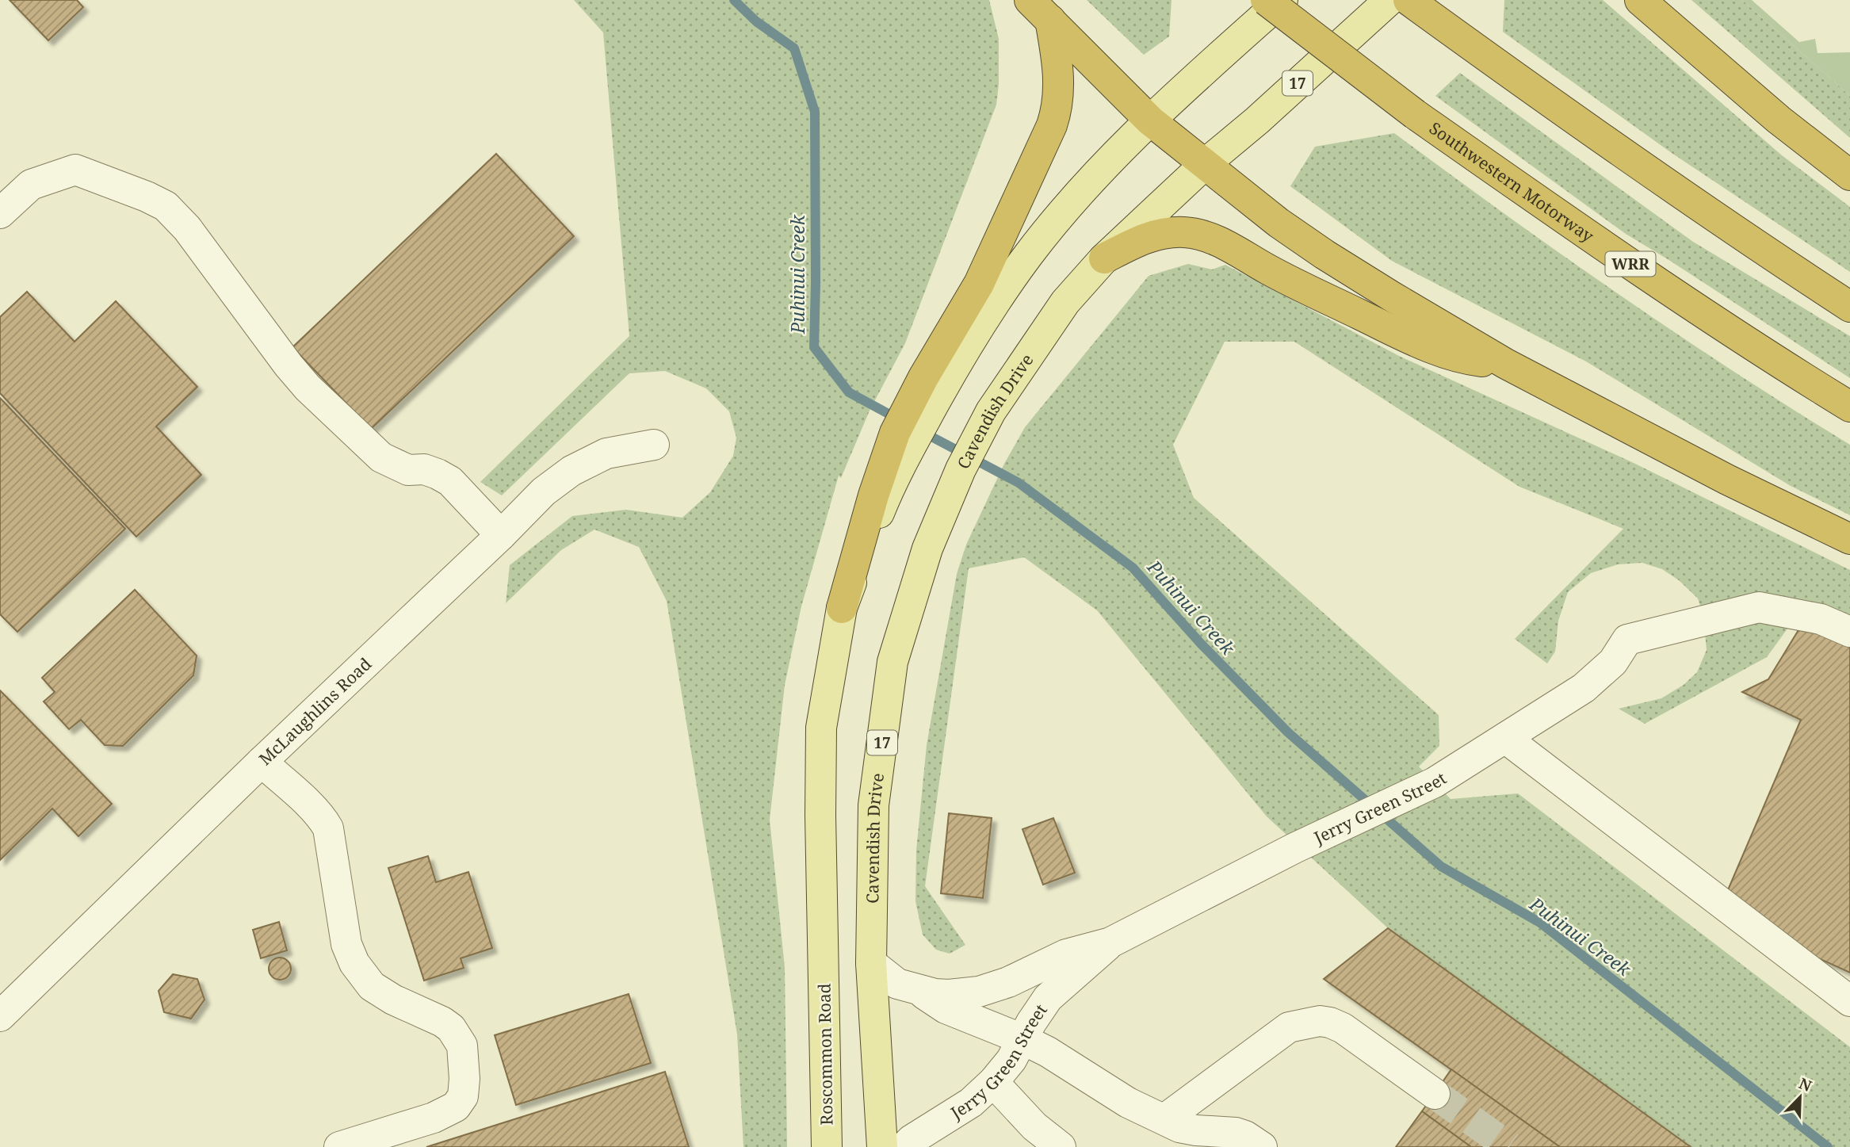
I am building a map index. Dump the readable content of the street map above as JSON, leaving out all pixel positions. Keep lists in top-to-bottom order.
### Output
{
  "streets": {
    "highway": ["Southwestern Motorway", "WRR"],
    "main road": ["17", "Cavendish Drive", "Roscommon Road"],
    "street": ["McLaughlins Road", "Jerry Green Street"]
  },
  "crossings": [
    ["17", "Cavendish Drive"],
    ["17", "Jerry Green Street"],
    ["Cavendish Drive", "Jerry Green Street"]
  ],
  "water": ["Puhinui Creek"],
  "north": "top right"
}
